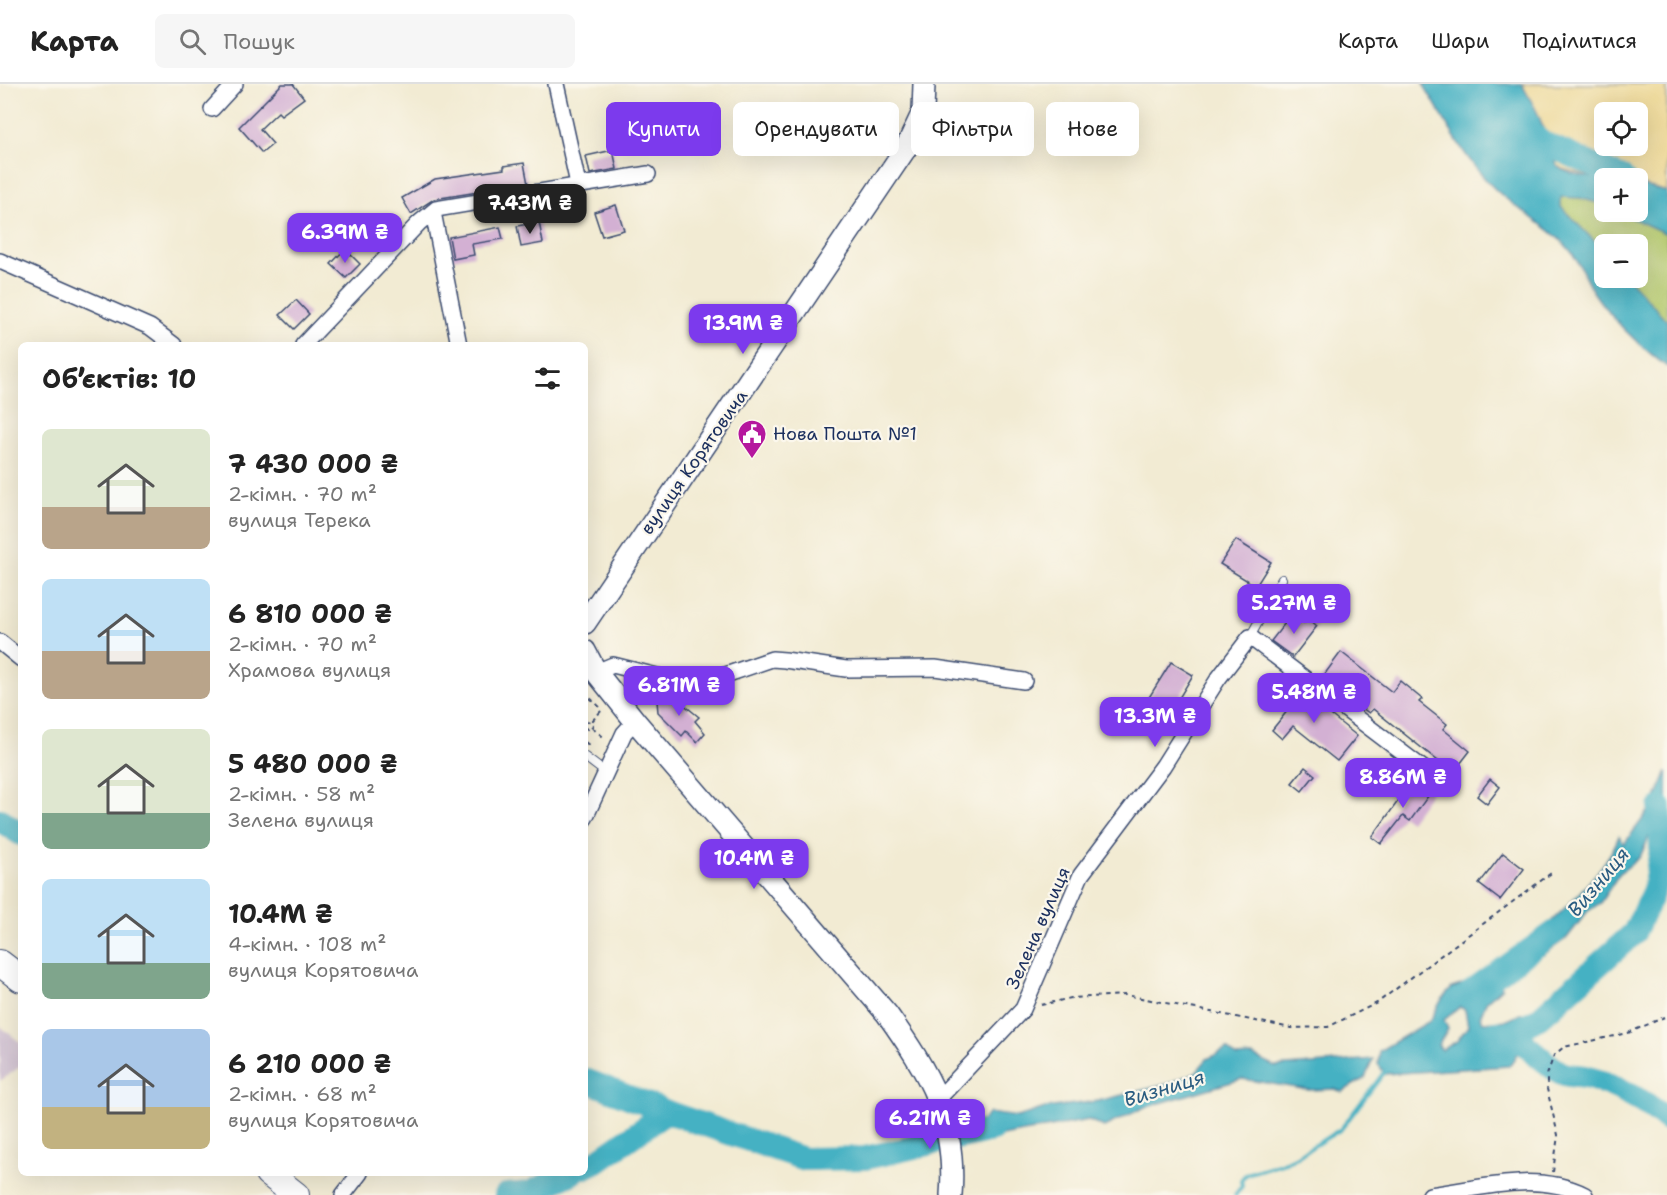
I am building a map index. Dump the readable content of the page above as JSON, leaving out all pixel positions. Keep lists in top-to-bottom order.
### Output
{
  "streets": {
    "main road": ["вулиця Корятовича"],
    "street": ["Зелена вулиця"]
  },
  "water": ["Визниця"],
  "places": {
    "public building": ["Нова Пошта №1"]
  },
  "page": {
    "header": "Карта",
    "search": "Пошук",
    "nav": ["Карта", "Шари", "Поділитися"],
    "map_buttons": ["+", "−"],
    "chip": [
      "Купити",
      "Орендувати",
      "Фільтри",
      "Нове"
    ],
    "price": [
      "7.43M ₴",
      "6.39M ₴",
      "13.9M ₴",
      "5.27M ₴",
      "6.81M ₴",
      "5.48M ₴",
      "13.3M ₴",
      "8.86M ₴",
      "10.4M ₴",
      "6.21M ₴"
    ],
    "heading": "Об’єктів: 10",
    "list": [
      {
        "name": "7 430 000 ₴",
        "note": "2-кімн. · 70 m² · вулиця Терека"
      },
      {
        "name": "6 810 000 ₴",
        "note": "2-кімн. · 70 m² · Храмова вулиця"
      },
      {
        "name": "5 480 000 ₴",
        "note": "2-кімн. · 58 m² · Зелена вулиця"
      },
      {
        "name": "10.4M ₴",
        "note": "4-кімн. · 108 m² · вулиця Корятовича"
      },
      {
        "name": "6 210 000 ₴",
        "note": "2-кімн. · 68 m² · вулиця Корятовича"
      }
    ]
  }
}
